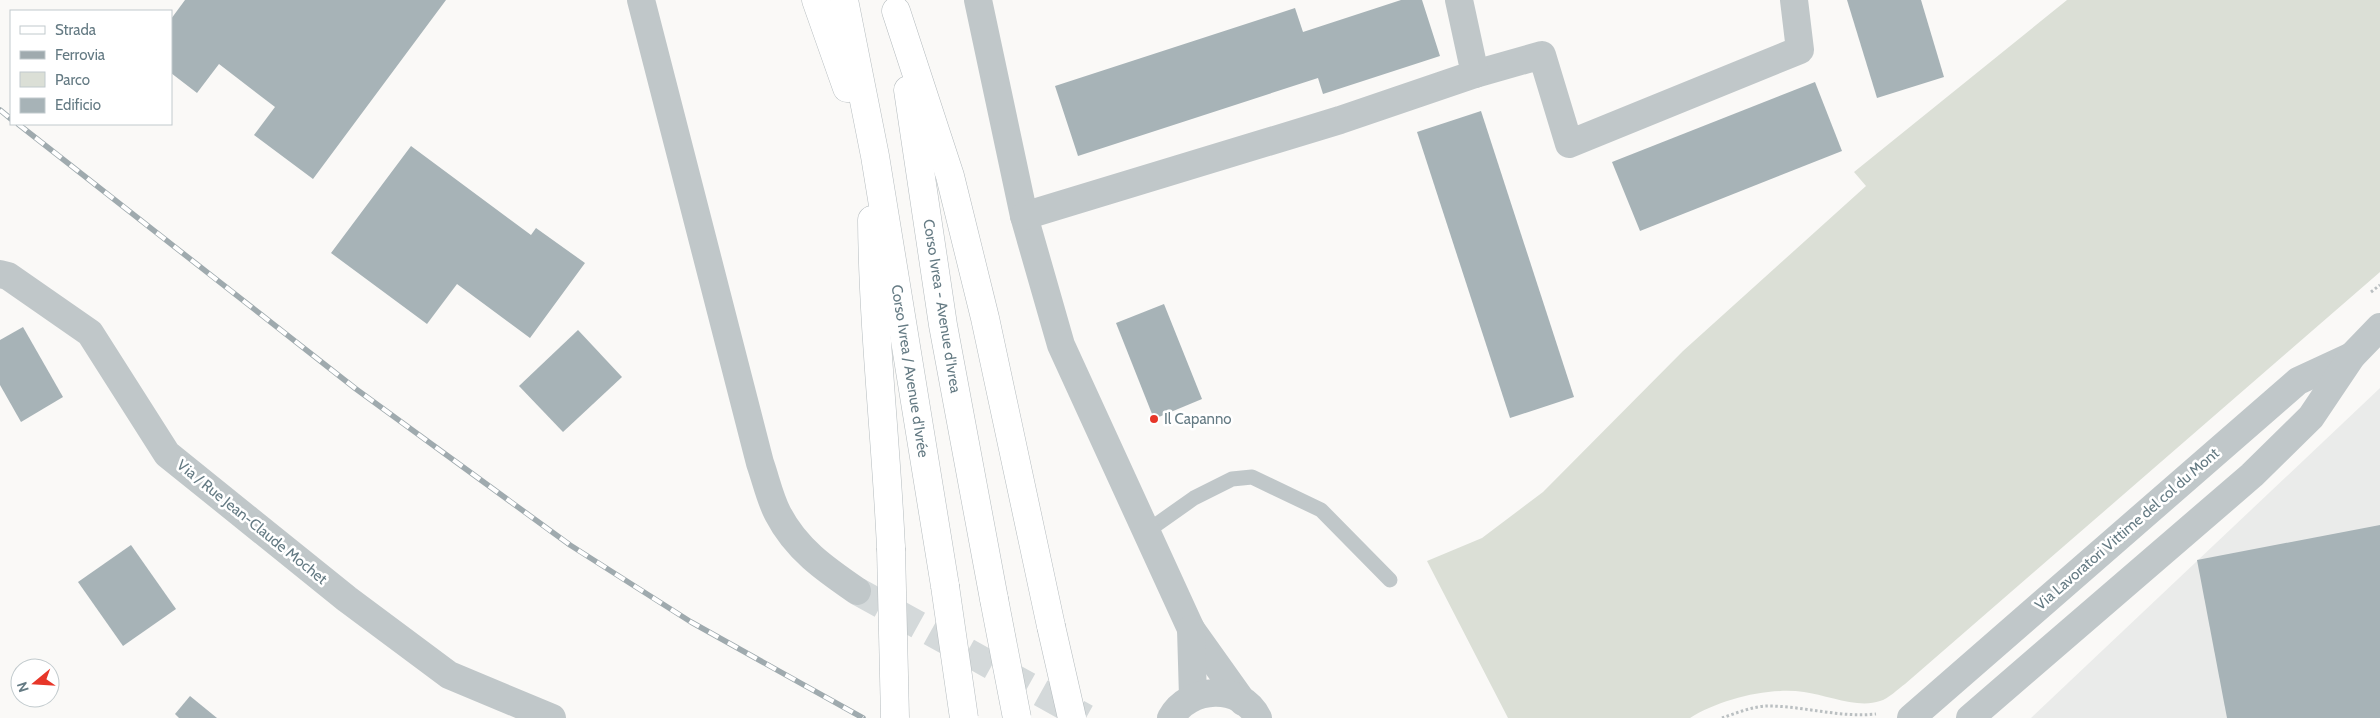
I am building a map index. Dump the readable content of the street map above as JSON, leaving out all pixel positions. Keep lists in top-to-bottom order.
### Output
{
  "streets": {
    "main road": ["Corso Ivrea - Avenue d'Ivrea", "Corso Ivrea / Avenue d'Ivrée"],
    "street": ["Via / Rue Jean-Claude Mochet", "Via Lavoratori Vittime del col du Mont"]
  },
  "places": ["Il Capanno"],
  "legend": [
    "Strada",
    "Ferrovia",
    "Parco",
    "Edificio"
  ],
  "north": "left"
}
